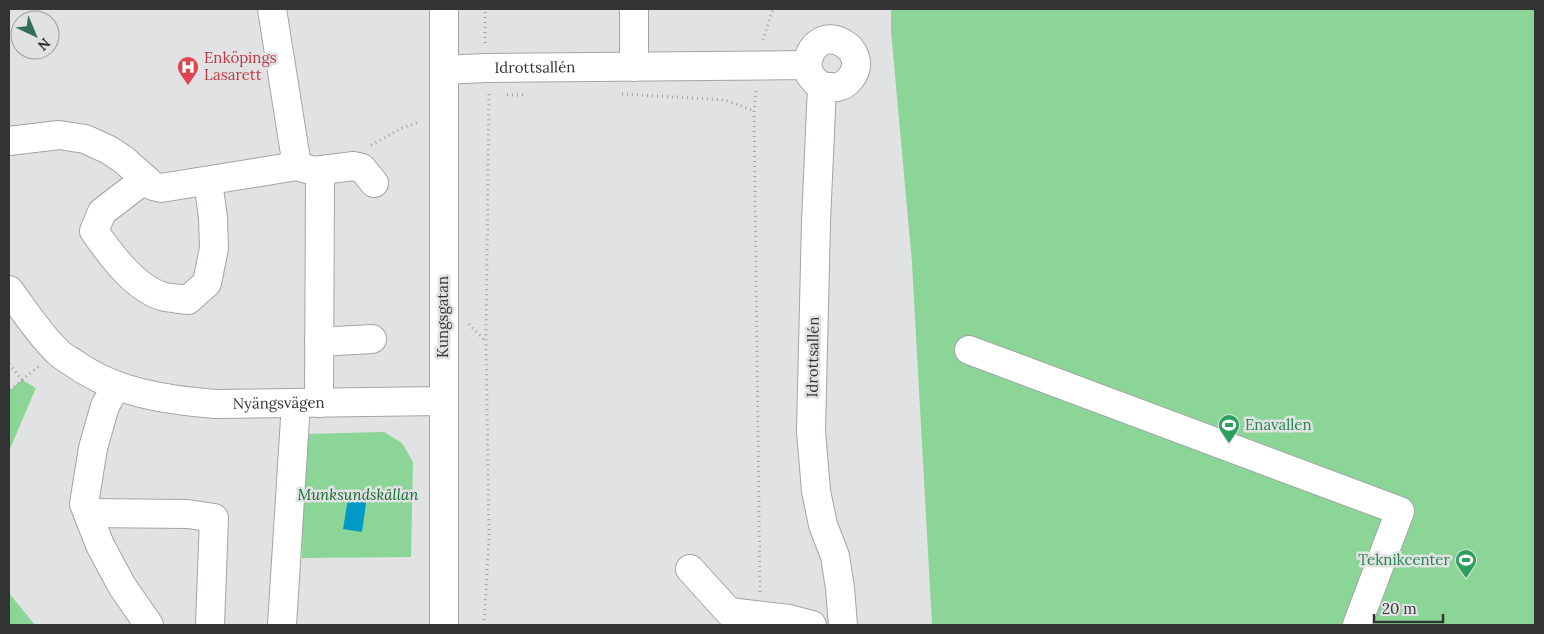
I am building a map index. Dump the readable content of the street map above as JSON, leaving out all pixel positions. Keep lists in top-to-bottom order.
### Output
{
  "streets": {
    "street": ["Idrottsallén", "Kungsgatan", "Nyängsvägen"]
  },
  "crossings": [
    ["Idrottsallén", "Kungsgatan"],
    ["Kungsgatan", "Nyängsvägen"]
  ],
  "parks": ["Munksundskällan"],
  "places": {
    "hospital": ["Enköpings Lasarett"],
    "sports": ["Enavallen", "Teknikcenter"]
  },
  "scale_bar": "20 m",
  "north": "bottom right"
}
